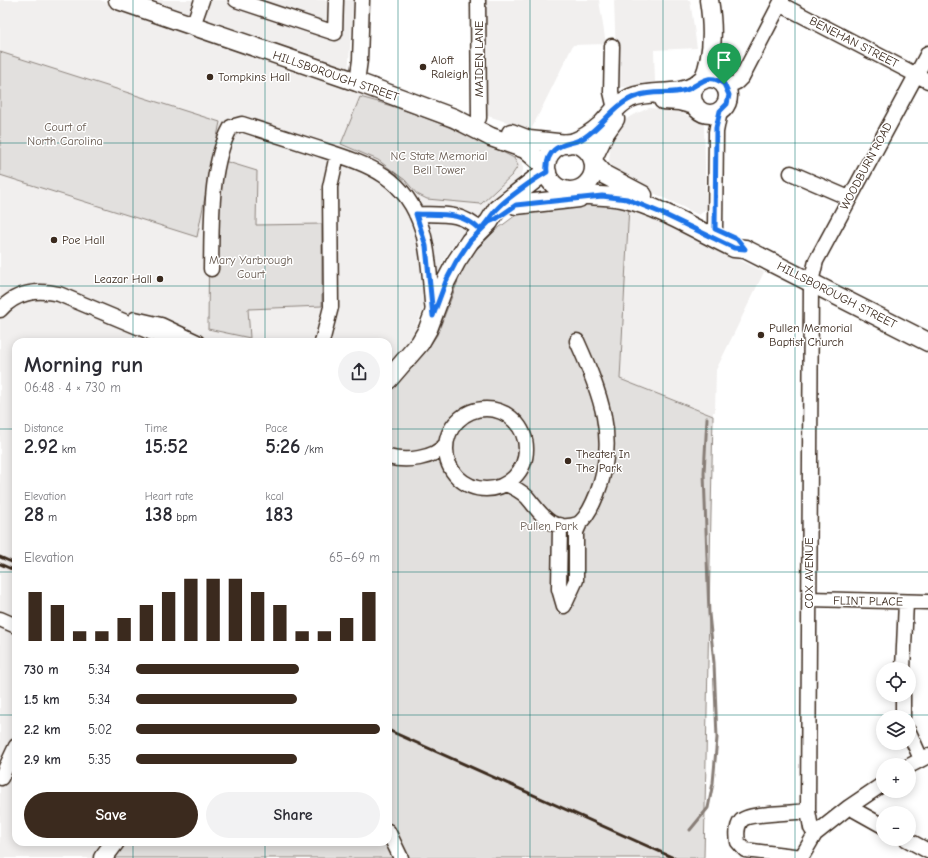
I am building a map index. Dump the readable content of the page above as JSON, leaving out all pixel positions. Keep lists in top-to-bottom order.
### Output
{
  "streets": {
    "main road": ["HILLSBOROUGH STREET"],
    "street": [
      "BENEHAN STREET",
      "MAIDEN LANE",
      "WOODBURN ROAD",
      "COX AVENUE",
      "FLINT PLACE"
    ]
  },
  "crossings": [
    ["BENEHAN STREET", "WOODBURN ROAD"],
    ["MAIDEN LANE", "HILLSBOROUGH STREET"],
    ["HILLSBOROUGH STREET", "WOODBURN ROAD"],
    ["HILLSBOROUGH STREET", "COX AVENUE"],
    ["WOODBURN ROAD", "COX AVENUE"],
    ["COX AVENUE", "FLINT PLACE"]
  ],
  "parks": [
    "Court of North Carolina",
    "NC State Memorial Bell Tower",
    "Mary Yarbrough Court",
    "Pullen Park"
  ],
  "places": [
    "Aloft Raleigh",
    "Tompkins Hall",
    "Poe Hall",
    "Leazar Hall",
    "Pullen Memorial Baptist Church",
    "Theater In The Park"
  ],
  "page": {
    "heading": ["Morning run", "06:48 · 4 × 730 m"],
    "stats": [
      ["Distance", "2.92 km"],
      ["Time", "15:52"],
      ["Pace", "5:26 /km"],
      ["Elevation", "28 m"],
      ["Heart rate", "138 bpm"],
      ["kcal", "183"]
    ],
    "chart": ["Elevation", "65–69 m"],
    "list": [
      {
        "name": "730 m",
        "note": "5:34"
      },
      {
        "name": "1.5 km",
        "note": "5:34"
      },
      {
        "name": "2.2 km",
        "note": "5:02"
      },
      {
        "name": "2.9 km",
        "note": "5:35"
      }
    ],
    "map_buttons": ["+", "−"],
    "buttons": ["Save", "Share"]
  }
}
